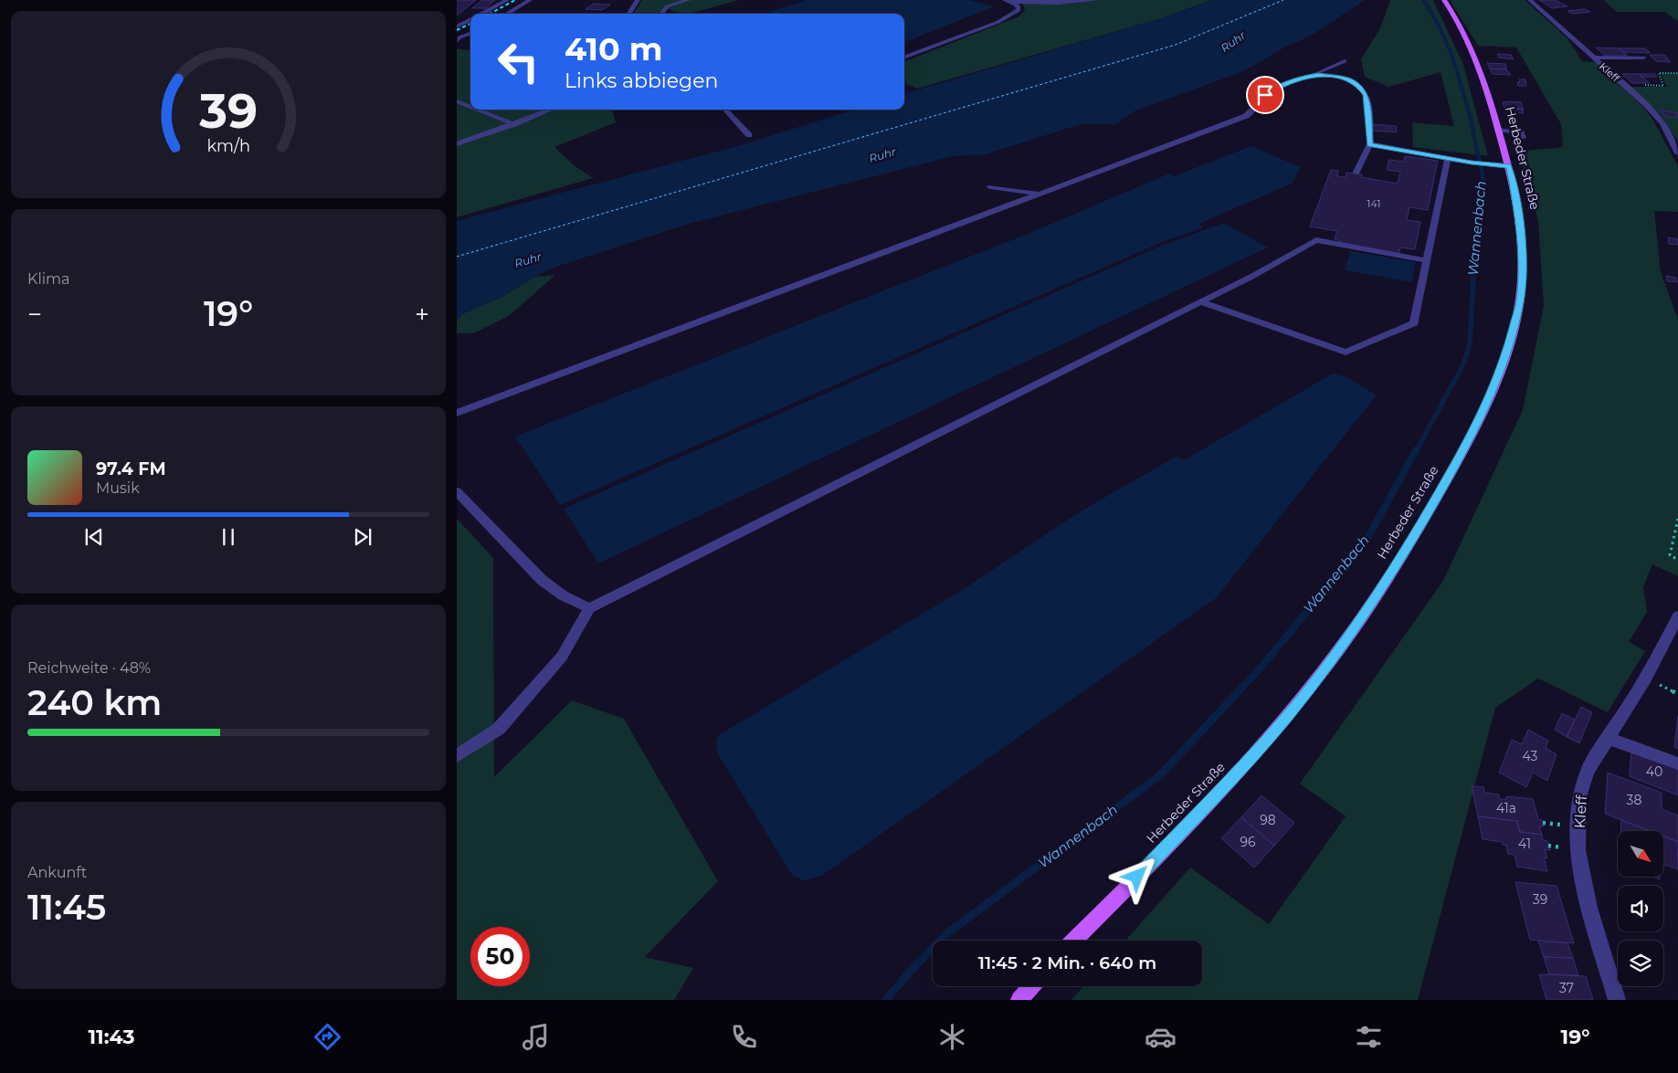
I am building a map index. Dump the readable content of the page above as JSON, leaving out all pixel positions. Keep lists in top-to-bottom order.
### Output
{
  "streets": {
    "main road": ["Herbeder Straße"],
    "street": ["Kleff"]
  },
  "water": ["Ruhr", "Wannenbach"],
  "house_numbers": [
    "141",
    "43",
    "40",
    "38",
    "41a",
    "98",
    "96",
    "41",
    "39",
    "37"
  ],
  "north": "bottom right",
  "page": {
    "turn": ["410 m", "Links abbiegen"],
    "tile": [
      "Klima",
      ["Reichweite · 48%", "240 km"],
      ["Ankunft", "11:45"]
    ],
    "heat": ["−", "19°", "+"],
    "song": ["97.4 FM", "Musik"],
    "limit": "50",
    "trip": "11:45 · 2 Min. · 640 m",
    "tabs": ["11:43", "19°"],
    "gauge": ["39", "km/h"]
  }
}
